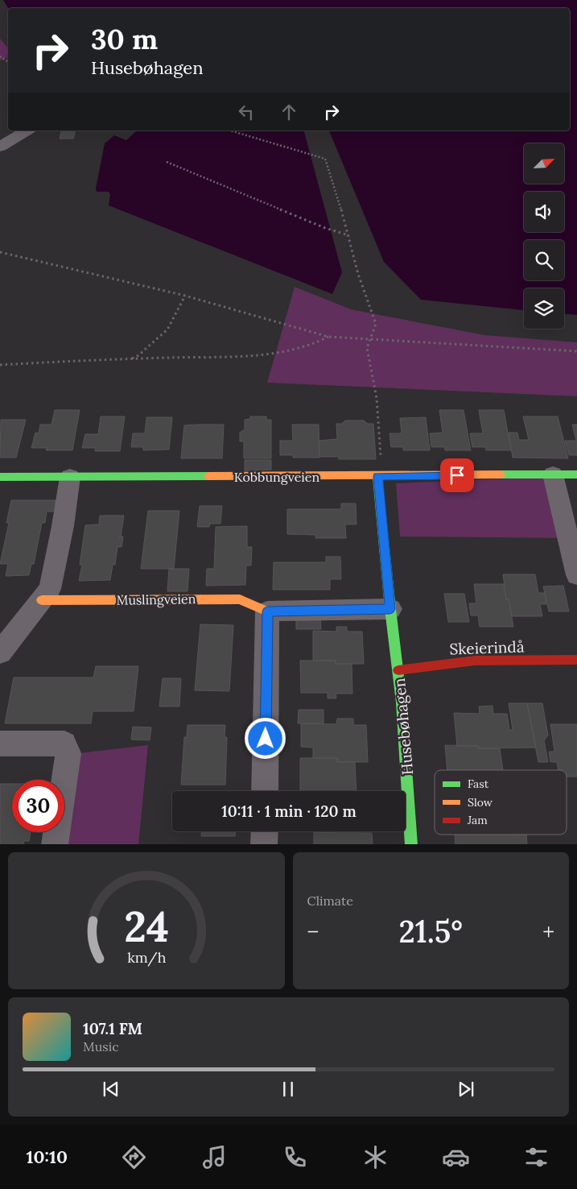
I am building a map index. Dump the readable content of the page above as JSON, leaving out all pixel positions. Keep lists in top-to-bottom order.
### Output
{
  "streets": {
    "street": [
      "Kobbungveien",
      "Muslingveien",
      "Skeierindå",
      "Husebøhagen"
    ]
  },
  "crossings": [
    ["Kobbungveien", "Husebøhagen"],
    ["Skeierindå", "Husebøhagen"]
  ],
  "legend": ["Fast", "Slow", "Jam"],
  "north": "top right",
  "page": {
    "turn": ["30 m", "Husebøhagen"],
    "limit": "30",
    "trip": "10:11 · 1 min · 120 m",
    "tile": "Climate",
    "heat": ["−", "21.5°", "+"],
    "song": ["107.1 FM", "Music"],
    "tabs": "10:10",
    "gauge": ["24", "km/h"]
  }
}
